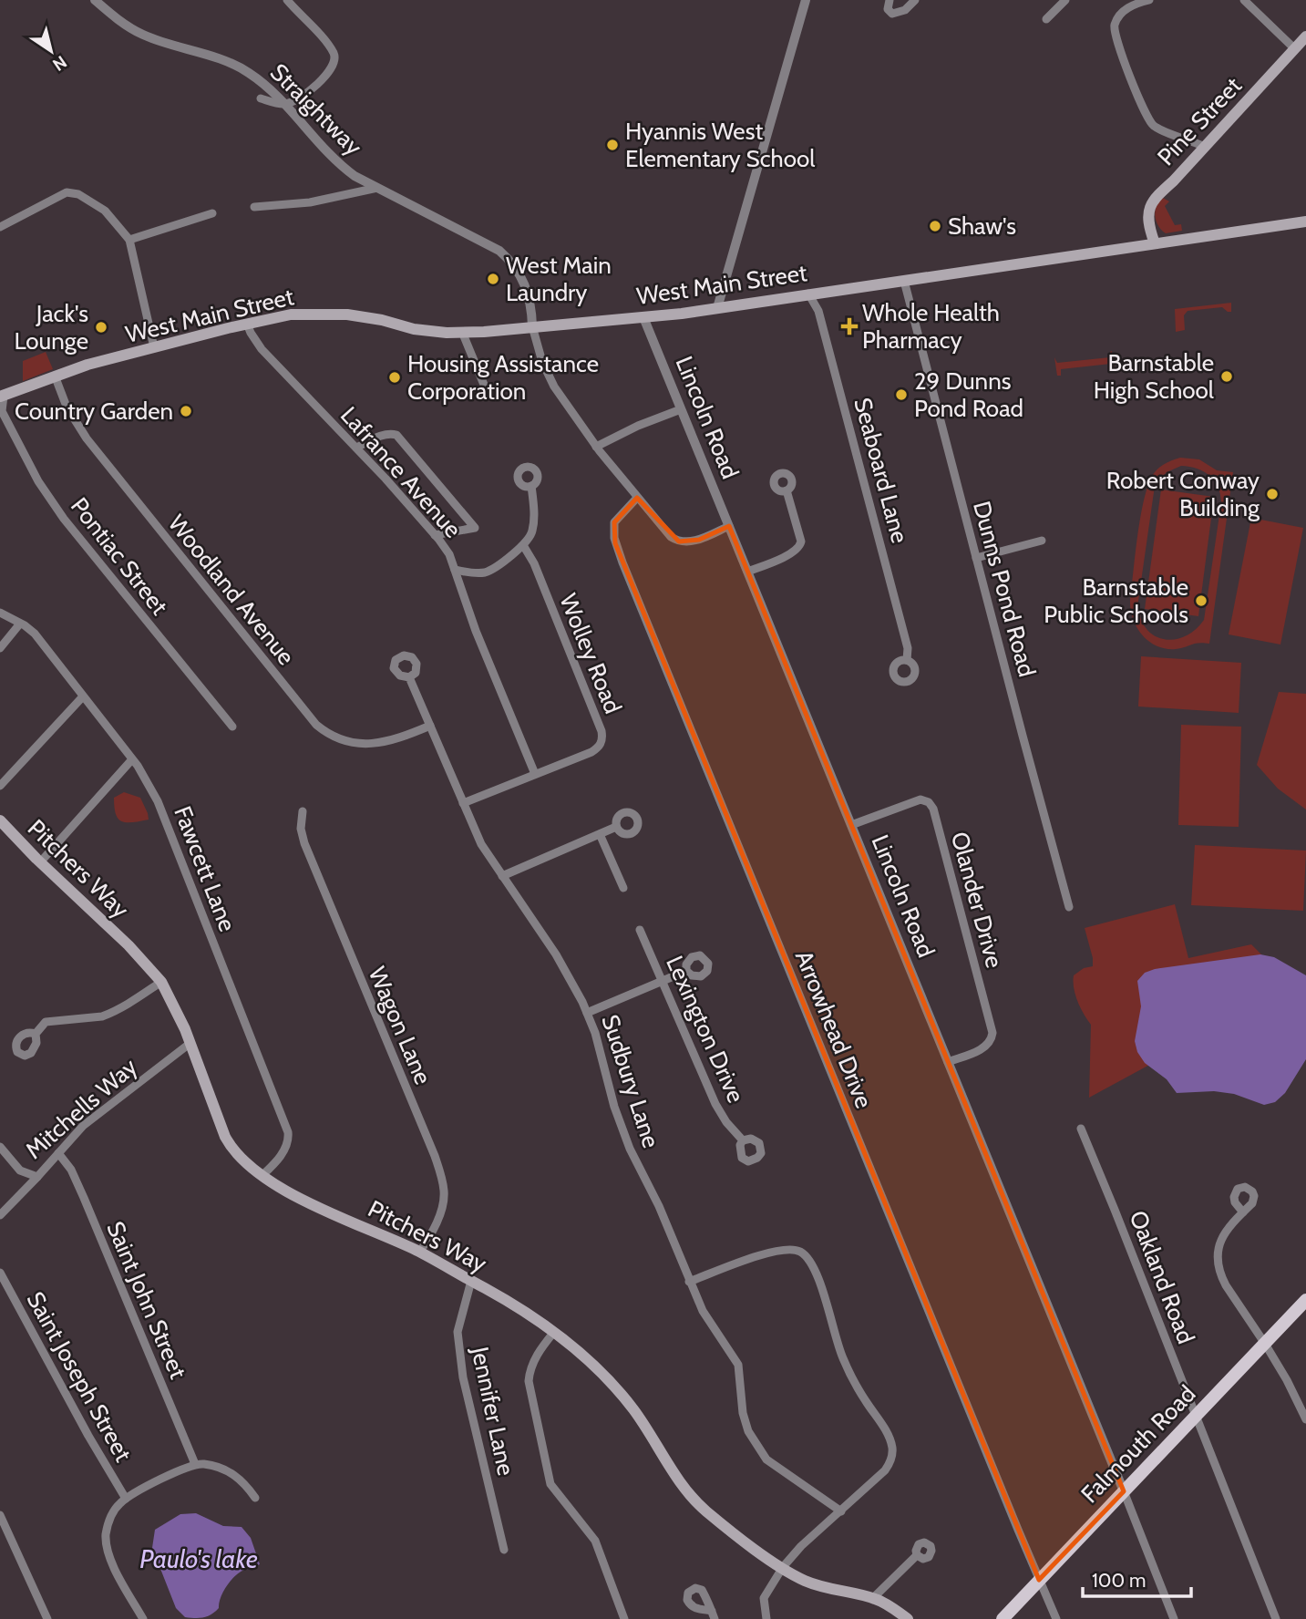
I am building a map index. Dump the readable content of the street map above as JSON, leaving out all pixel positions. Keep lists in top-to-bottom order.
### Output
{
  "streets": {
    "main road": [
      "Pine Street",
      "West Main Street",
      "Pitchers Way",
      "Falmouth Road"
    ],
    "street": [
      "Straightway",
      "Lincoln Road",
      "Seaboard Lane",
      "Lafrance Avenue",
      "Pontiac Street",
      "Dunns Pond Road",
      "Woodland Avenue",
      "Wolley Road",
      "Fawcett Lane",
      "Olander Drive",
      "Wagon Lane",
      "Lexington Drive",
      "Arrowhead Drive",
      "Sudbury Lane",
      "Mitchells Way",
      "Oakland Road",
      "Saint John Street",
      "Saint Joseph Street",
      "Jennifer Lane"
    ]
  },
  "crossings": [
    ["Straightway", "West Main Street"],
    ["Pine Street", "West Main Street"],
    ["West Main Street", "Lincoln Road"],
    ["West Main Street", "Seaboard Lane"],
    ["West Main Street", "Lafrance Avenue"],
    ["West Main Street", "Pontiac Street"],
    ["West Main Street", "Dunns Pond Road"],
    ["West Main Street", "Woodland Avenue"],
    ["Lincoln Road", "Olander Drive"],
    ["Lincoln Road", "Falmouth Road"],
    ["Lafrance Avenue", "Wolley Road"],
    ["Woodland Avenue", "Sudbury Lane"],
    ["Wolley Road", "Sudbury Lane"],
    ["Pitchers Way", "Fawcett Lane"],
    ["Pitchers Way", "Wagon Lane"],
    ["Pitchers Way", "Mitchells Way"],
    ["Pitchers Way", "Jennifer Lane"],
    ["Arrowhead Drive", "Falmouth Road"],
    ["Mitchells Way", "Saint John Street"],
    ["Oakland Road", "Falmouth Road"]
  ],
  "water": ["Paulo's lake"],
  "places": {
    "other": [
      "Hyannis West Elementary School",
      "Shaw's",
      "West Main Laundry",
      "Jack's Lounge",
      "Barnstable High School",
      "Housing Assistance Corporation",
      "29 Dunns Pond Road",
      "Country Garden",
      "Robert Conway Building",
      "Barnstable Public Schools"
    ],
    "health": ["Whole Health Pharmacy"]
  },
  "scale_bar": "100 m",
  "north": "bottom right"
}
